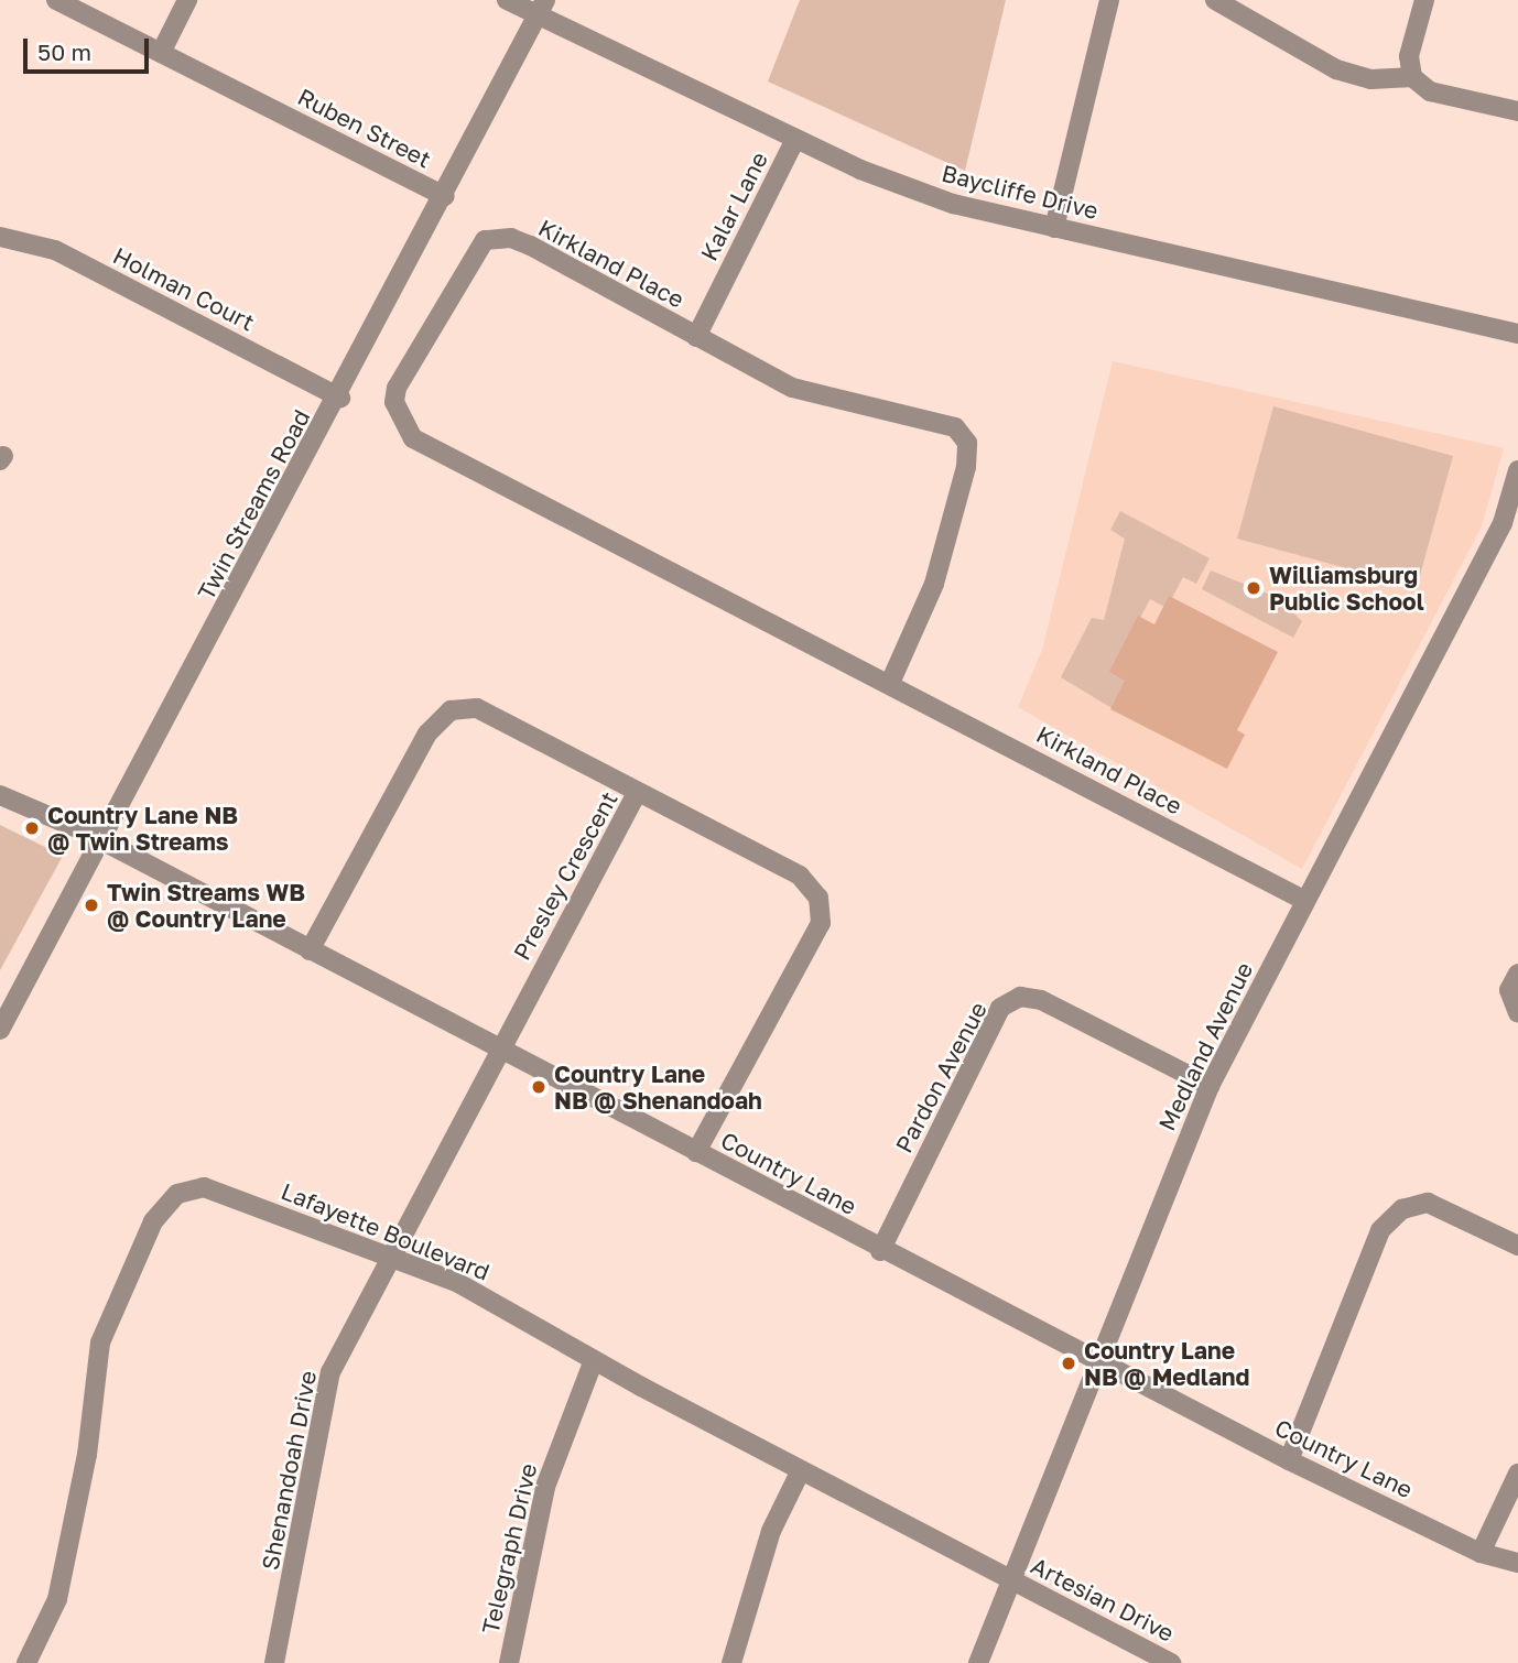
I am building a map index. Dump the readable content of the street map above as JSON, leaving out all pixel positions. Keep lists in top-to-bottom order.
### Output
{
  "streets": {
    "street": [
      "Ruben Street",
      "Baycliffe Drive",
      "Kalar Lane",
      "Kirkland Place",
      "Holman Court",
      "Twin Streams Road",
      "Presley Crescent",
      "Medland Avenue",
      "Pardon Avenue",
      "Country Lane",
      "Lafayette Boulevard",
      "Shenandoah Drive",
      "Telegraph Drive",
      "Artesian Drive"
    ]
  },
  "crossings": [
    ["Ruben Street", "Twin Streams Road"],
    ["Baycliffe Drive", "Kalar Lane"],
    ["Baycliffe Drive", "Twin Streams Road"],
    ["Kalar Lane", "Kirkland Place"],
    ["Kirkland Place", "Medland Avenue"],
    ["Holman Court", "Twin Streams Road"],
    ["Twin Streams Road", "Country Lane"],
    ["Presley Crescent", "Country Lane"],
    ["Presley Crescent", "Shenandoah Drive"],
    ["Medland Avenue", "Pardon Avenue"],
    ["Medland Avenue", "Country Lane"],
    ["Medland Avenue", "Lafayette Boulevard"],
    ["Medland Avenue", "Artesian Drive"],
    ["Pardon Avenue", "Country Lane"],
    ["Country Lane", "Shenandoah Drive"],
    ["Lafayette Boulevard", "Shenandoah Drive"],
    ["Lafayette Boulevard", "Telegraph Drive"],
    ["Lafayette Boulevard", "Artesian Drive"]
  ],
  "places": [
    "Williamsburg Public School",
    "Country Lane NB @ Twin Streams",
    "Twin Streams WB @ Country Lane",
    "Country Lane NB @ Shenandoah",
    "Country Lane NB @ Medland"
  ],
  "scale_bar": "50 m"
}
